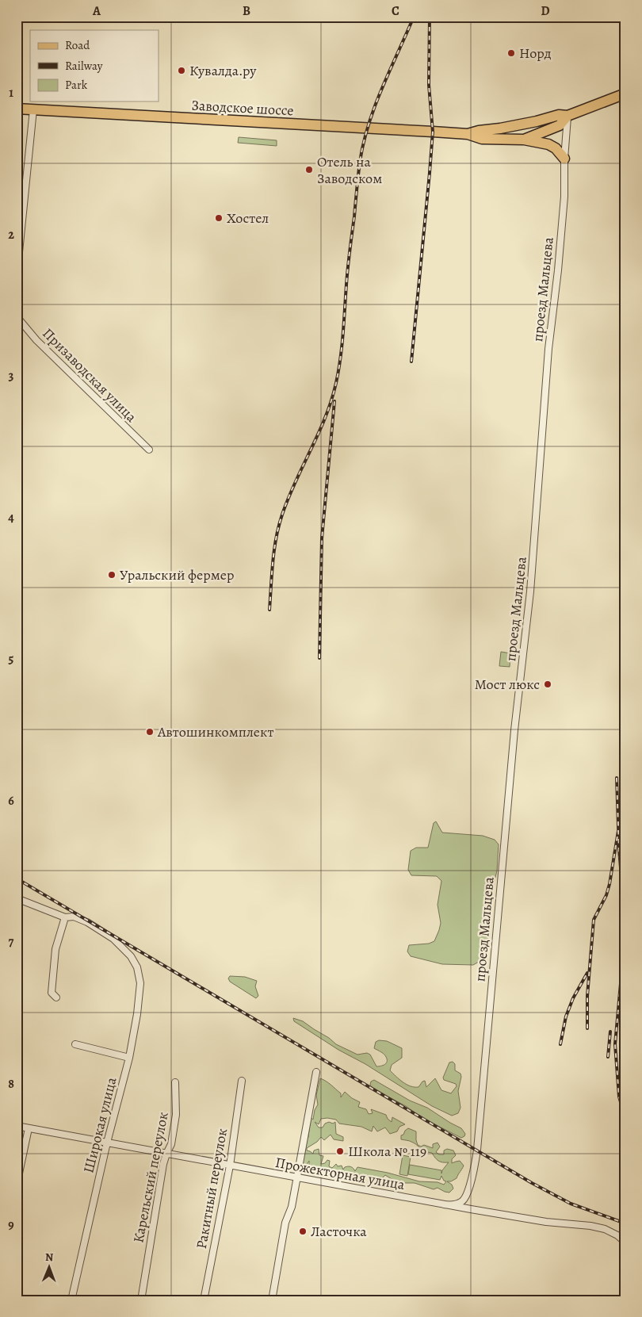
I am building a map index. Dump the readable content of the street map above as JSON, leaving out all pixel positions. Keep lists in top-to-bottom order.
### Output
{
  "streets": {
    "main road": ["Заводское шоссе"],
    "street": [
      "проезд Мальцева",
      "Призаводская улица",
      "Широкая улица",
      "Прожекторная улица",
      "Карельский переулок",
      "Ракитный переулок"
    ]
  },
  "crossings": [
    ["Заводское шоссе", "проезд Мальцева"],
    ["проезд Мальцева", "Прожекторная улица"],
    ["Широкая улица", "Прожекторная улица"],
    ["Прожекторная улица", "Карельский переулок"],
    ["Прожекторная улица", "Ракитный переулок"]
  ],
  "places": [
    "Норд",
    "Кувалда.ру",
    "Отель на Заводском",
    "Хостел",
    "Уральский фермер",
    "Мост люкс",
    "Автошинкомплект",
    "Школа № 119",
    "Ласточка"
  ],
  "legend": ["Road", "Railway", "Park"],
  "north": "top",
  "grid": {
    "columns": [
      "A",
      "B",
      "C",
      "D"
    ],
    "rows": [
      "1",
      "2",
      "3",
      "4",
      "5",
      "6",
      "7",
      "8",
      "9"
    ]
  }
}
